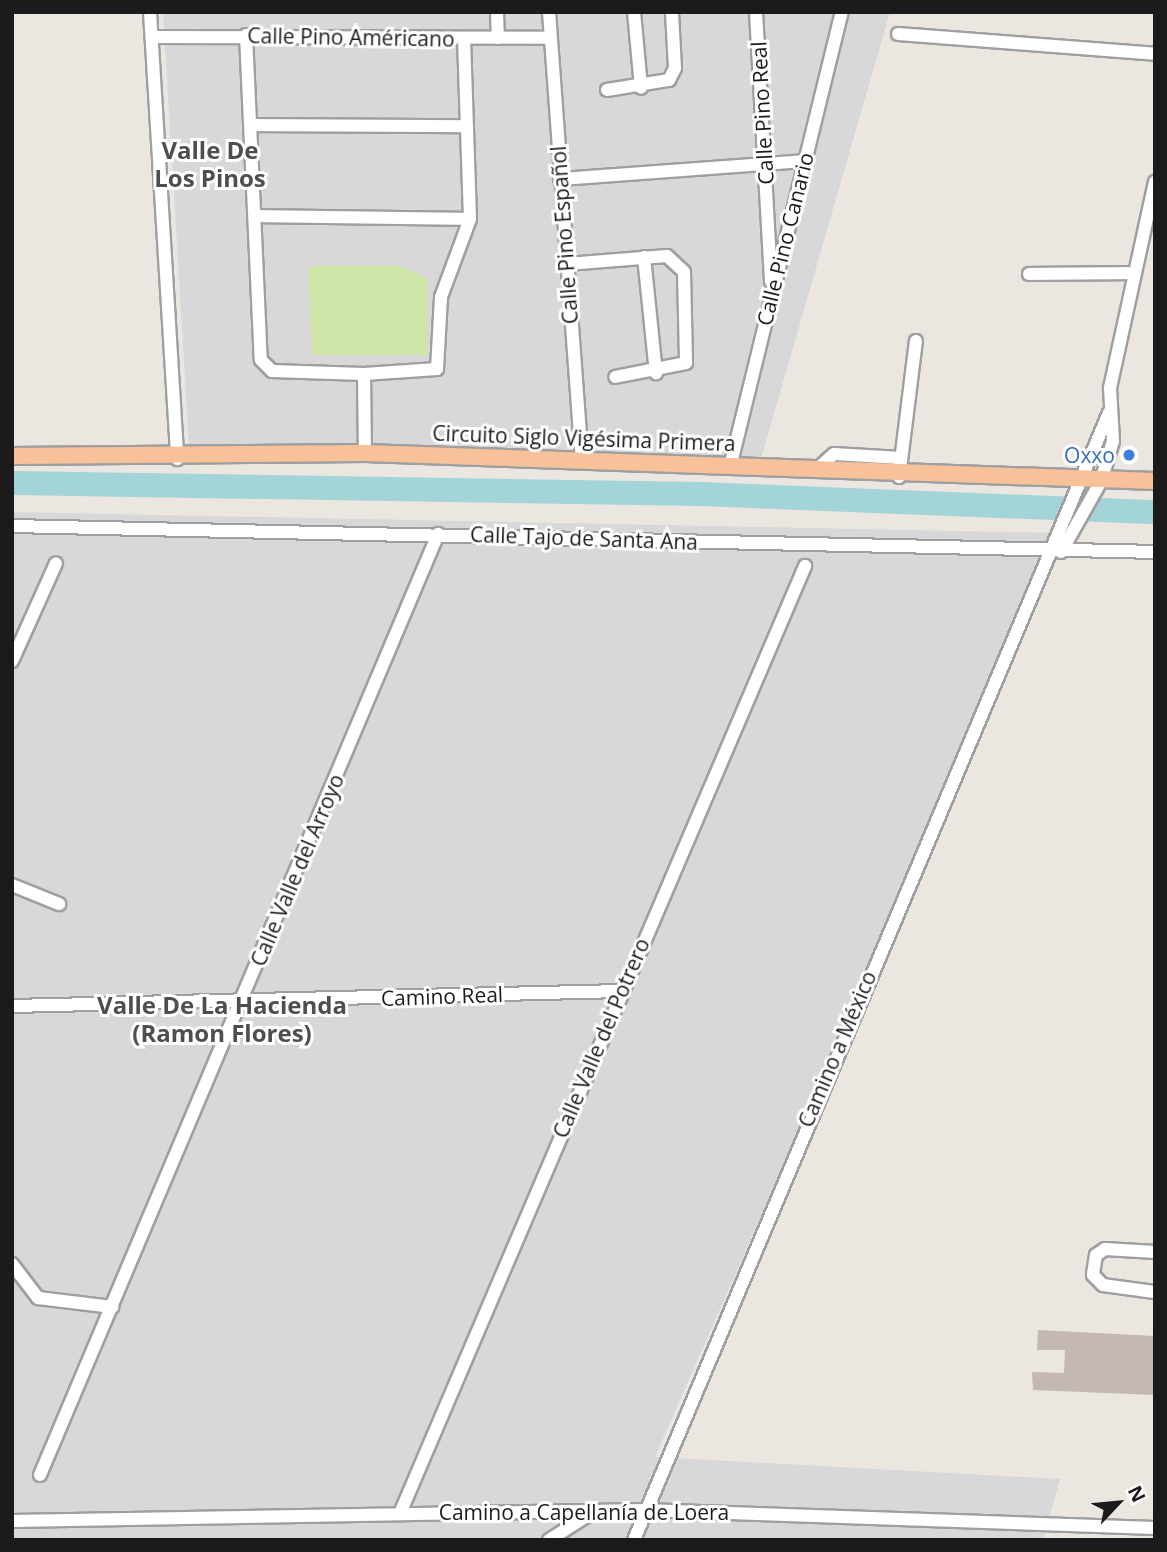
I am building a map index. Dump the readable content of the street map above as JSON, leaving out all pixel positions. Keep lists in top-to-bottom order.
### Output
{
  "streets": {
    "main road": ["Circuito Siglo Vigésima Primera"],
    "street": [
      "Calle Pino Américano",
      "Calle Pino Real",
      "Calle Pino Español",
      "Calle Pino Canario",
      "Calle Tajo de Santa Ana",
      "Calle Valle del Arroyo",
      "Camino Real",
      "Calle Valle del Potrero",
      "Camino a México",
      "Camino a Capellanía de Loera"
    ]
  },
  "crossings": [
    ["Calle Pino Américano", "Calle Pino Español"],
    ["Calle Pino Real", "Calle Pino Canario"],
    ["Calle Pino Español", "Circuito Siglo Vigésima Primera"],
    ["Calle Pino Canario", "Circuito Siglo Vigésima Primera"],
    ["Calle Tajo de Santa Ana", "Calle Valle del Arroyo"],
    ["Calle Tajo de Santa Ana", "Camino a México"],
    ["Calle Valle del Arroyo", "Camino Real"],
    ["Camino Real", "Calle Valle del Potrero"],
    ["Calle Valle del Potrero", "Camino a Capellanía de Loera"],
    ["Camino a México", "Camino a Capellanía de Loera"]
  ],
  "districts": ["Valle De Los Pinos", "Valle De La Hacienda (Ramon Flores)"],
  "places": ["Oxxo"],
  "north": "top right"
}
